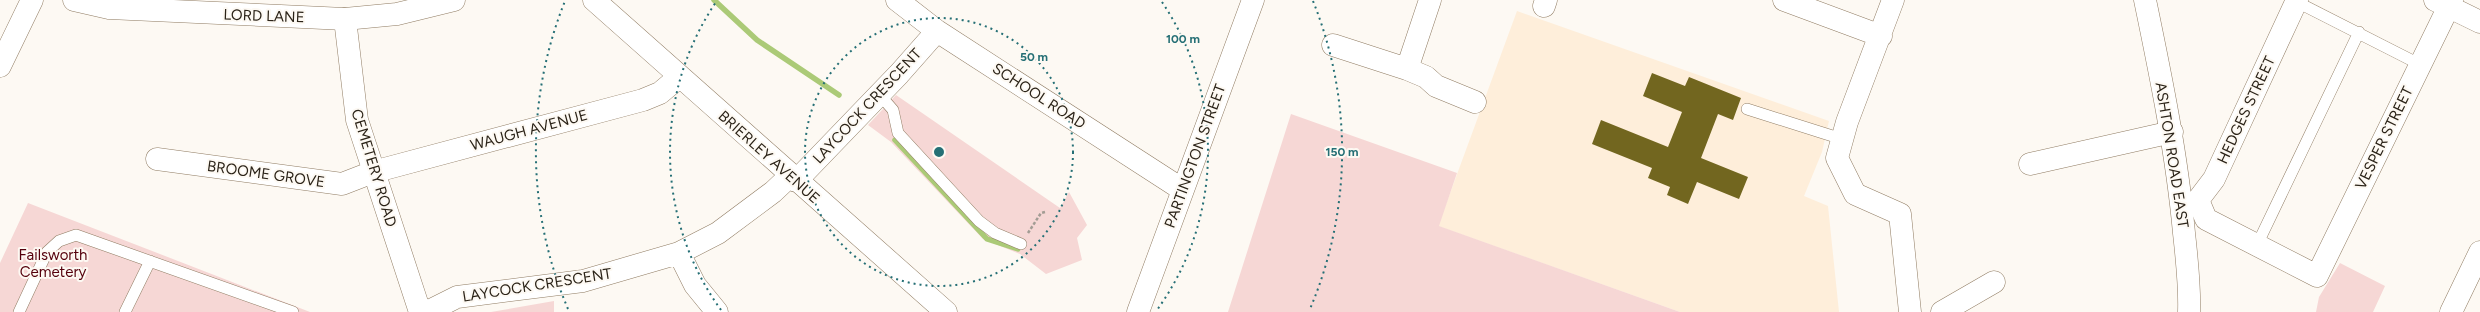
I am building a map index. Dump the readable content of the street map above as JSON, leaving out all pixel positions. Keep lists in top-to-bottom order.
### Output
{
  "streets": {
    "street": [
      "LORD LANE",
      "SCHOOL ROAD",
      "LAYCOCK CRESCENT",
      "HEDGES STREET",
      "WAUGH AVENUE",
      "VESPER STREET",
      "ASHTON ROAD EAST",
      "PARTINGTON STREET",
      "BRIERLEY AVENUE",
      "CEMETERY ROAD",
      "BROOME GROVE"
    ]
  },
  "crossings": [
    ["LORD LANE", "CEMETERY ROAD"],
    ["SCHOOL ROAD", "LAYCOCK CRESCENT"],
    ["SCHOOL ROAD", "PARTINGTON STREET"],
    ["LAYCOCK CRESCENT", "BRIERLEY AVENUE"],
    ["LAYCOCK CRESCENT", "CEMETERY ROAD"],
    ["HEDGES STREET", "ASHTON ROAD EAST"],
    ["WAUGH AVENUE", "BRIERLEY AVENUE"],
    ["WAUGH AVENUE", "CEMETERY ROAD"],
    ["WAUGH AVENUE", "BROOME GROVE"],
    ["CEMETERY ROAD", "BROOME GROVE"]
  ],
  "parks": ["Failsworth Cemetery"],
  "rings": ["100 m", "50 m", "150 m"]
}
